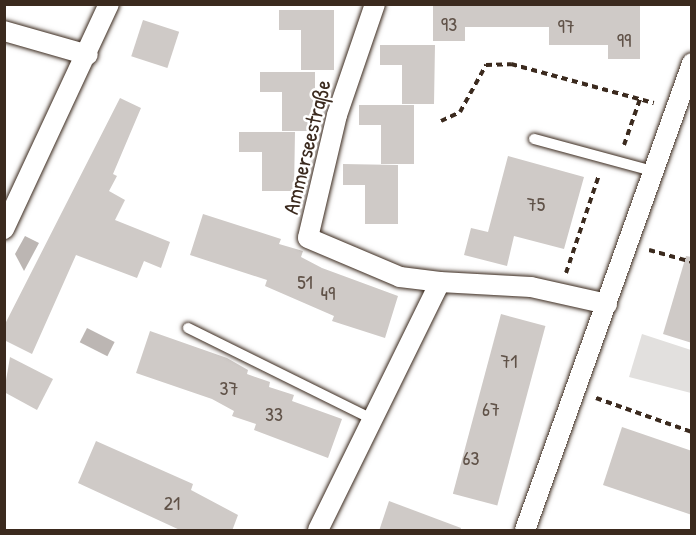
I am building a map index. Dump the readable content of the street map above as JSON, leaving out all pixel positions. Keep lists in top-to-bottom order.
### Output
{
  "streets": {
    "street": ["Ammerseestraße"]
  },
  "house_numbers": [
    "93",
    "97",
    "99",
    "75",
    "51",
    "49",
    "71",
    "37",
    "67",
    "33",
    "63",
    "21"
  ]
}
